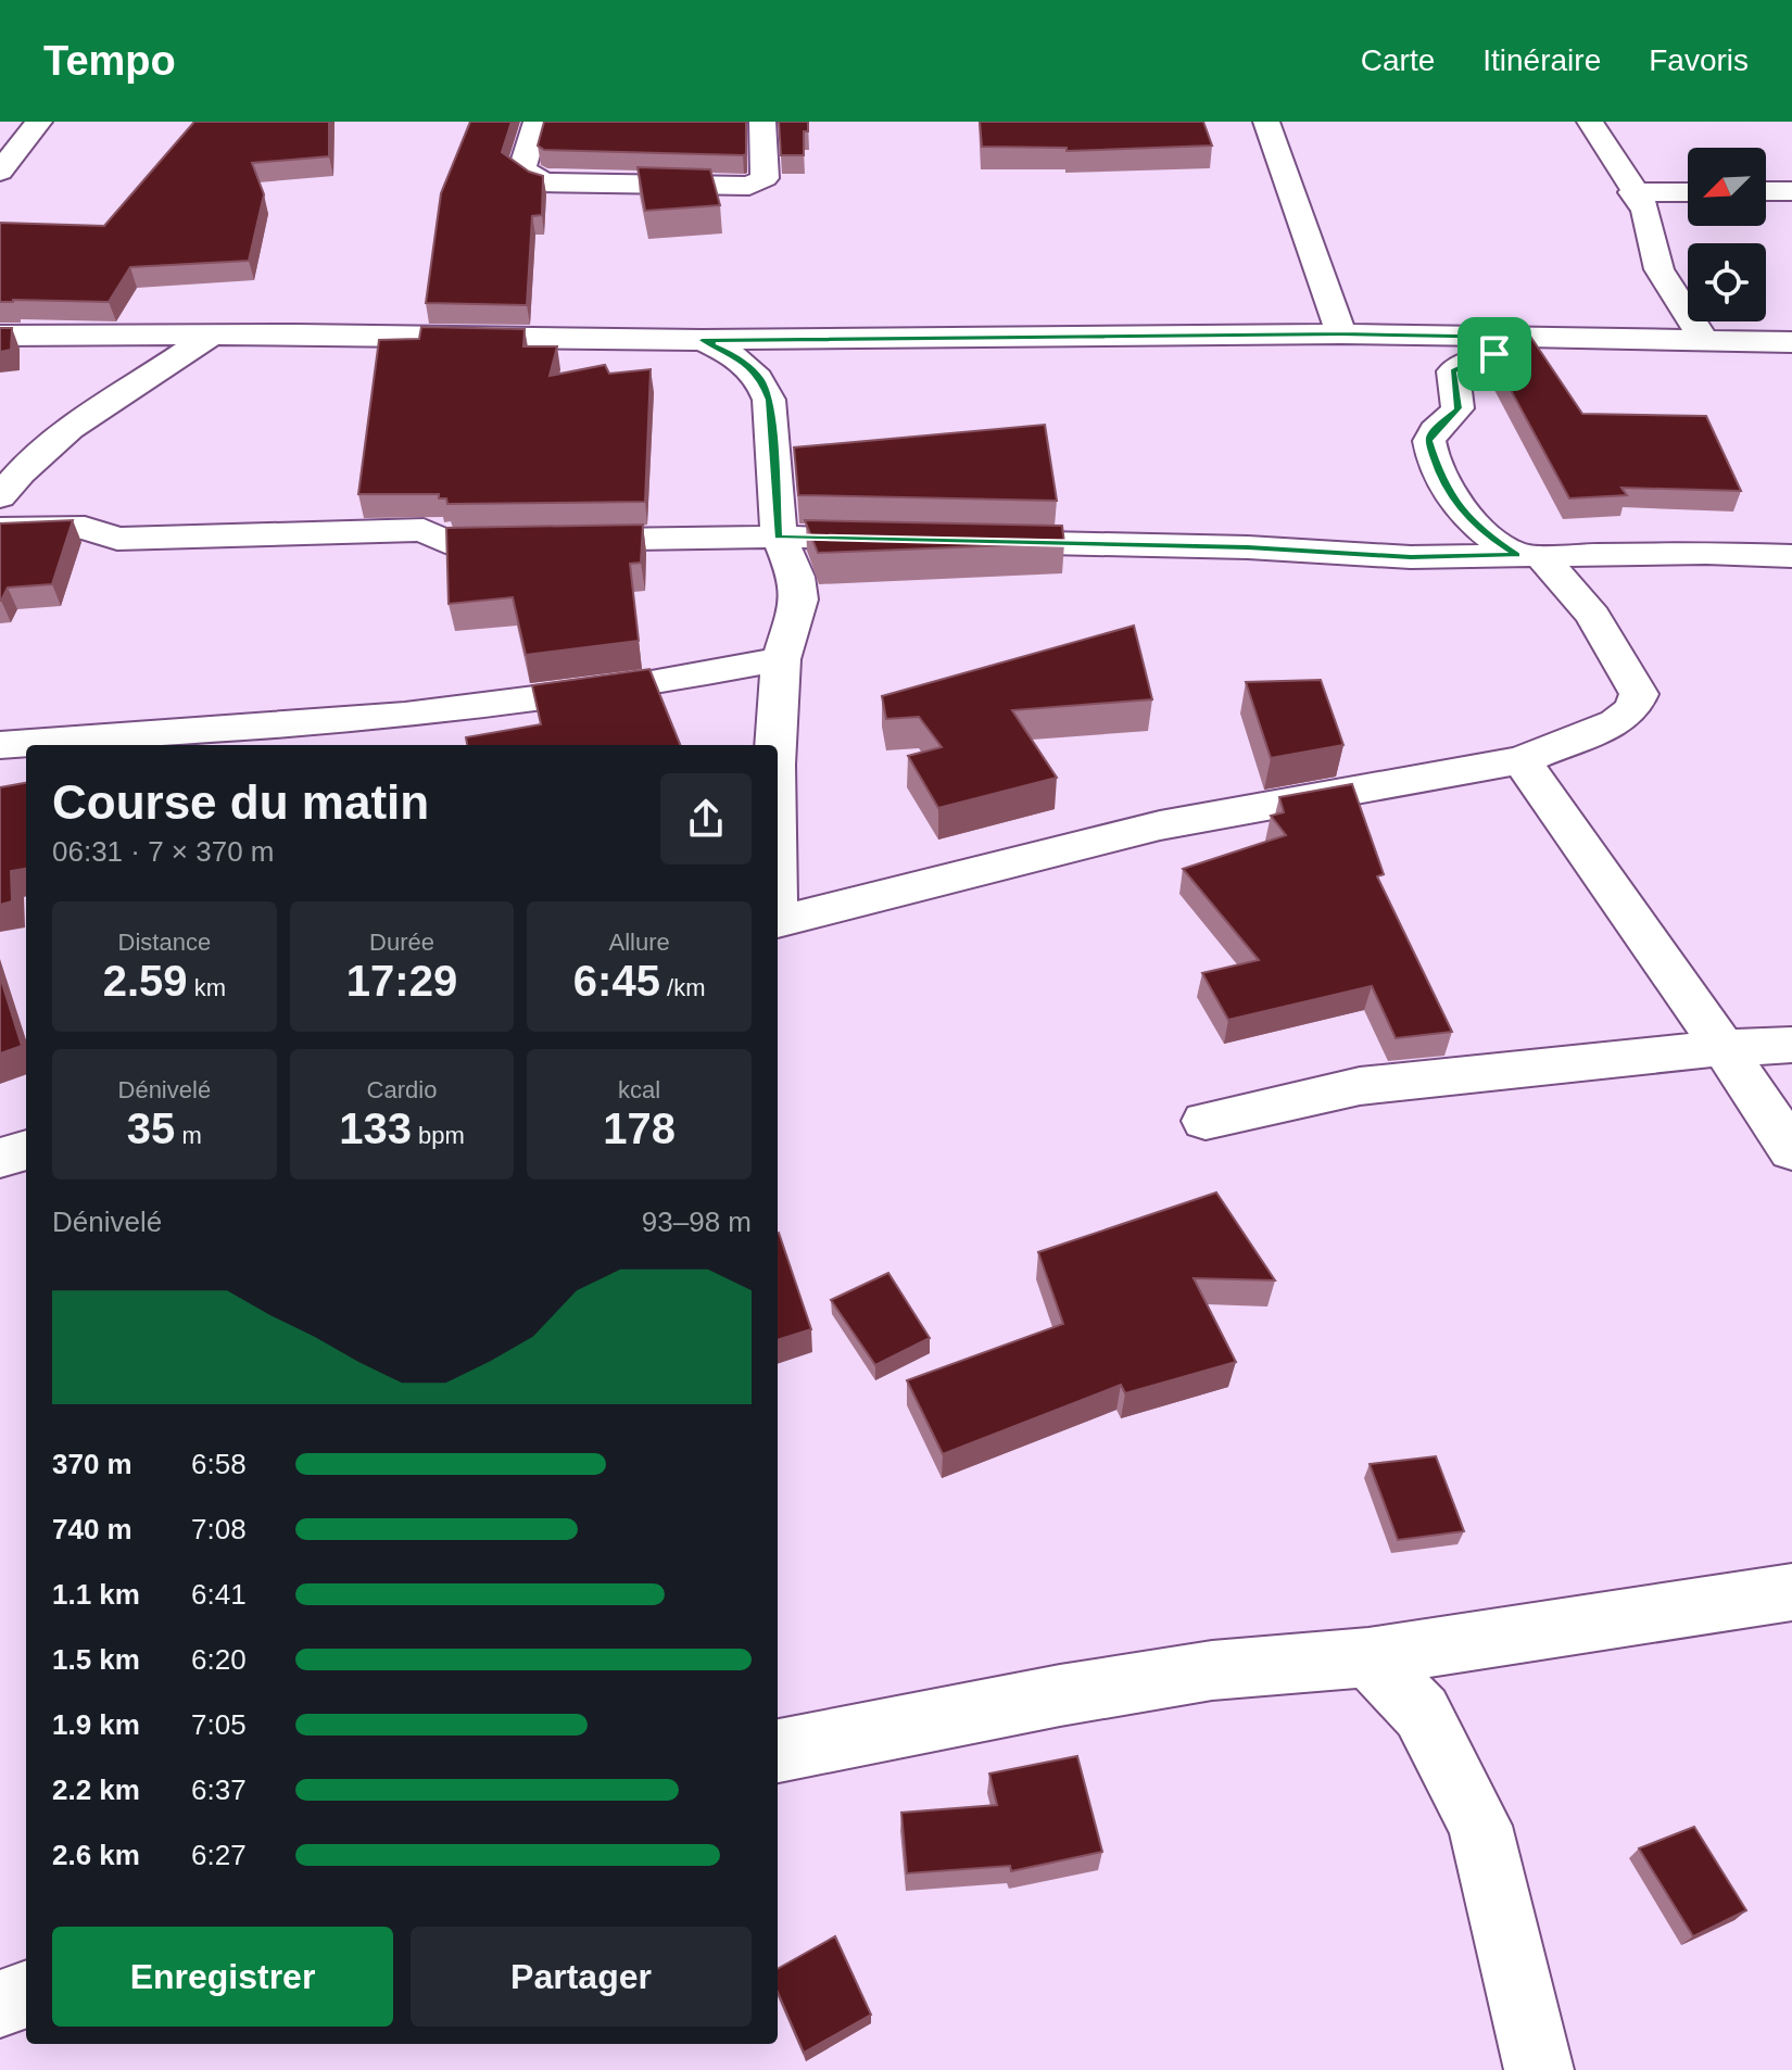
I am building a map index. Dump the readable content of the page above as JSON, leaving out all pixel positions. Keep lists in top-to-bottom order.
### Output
{
  "north": "bottom left",
  "page": {
    "header": "Tempo",
    "nav": ["Carte", "Itinéraire", "Favoris"],
    "heading": ["Course du matin", "06:31 · 7 × 370 m"],
    "stats": [
      ["Distance", "2.59 km"],
      ["Durée", "17:29"],
      ["Allure", "6:45 /km"],
      ["Dénivelé", "35 m"],
      ["Cardio", "133 bpm"],
      ["kcal", "178"]
    ],
    "chart": ["Dénivelé", "93–98 m"],
    "list": [
      {
        "name": "370 m",
        "note": "6:58"
      },
      {
        "name": "740 m",
        "note": "7:08"
      },
      {
        "name": "1.1 km",
        "note": "6:41"
      },
      {
        "name": "1.5 km",
        "note": "6:20"
      },
      {
        "name": "1.9 km",
        "note": "7:05"
      },
      {
        "name": "2.2 km",
        "note": "6:37"
      },
      {
        "name": "2.6 km",
        "note": "6:27"
      }
    ],
    "buttons": ["Enregistrer", "Partager"]
  }
}
